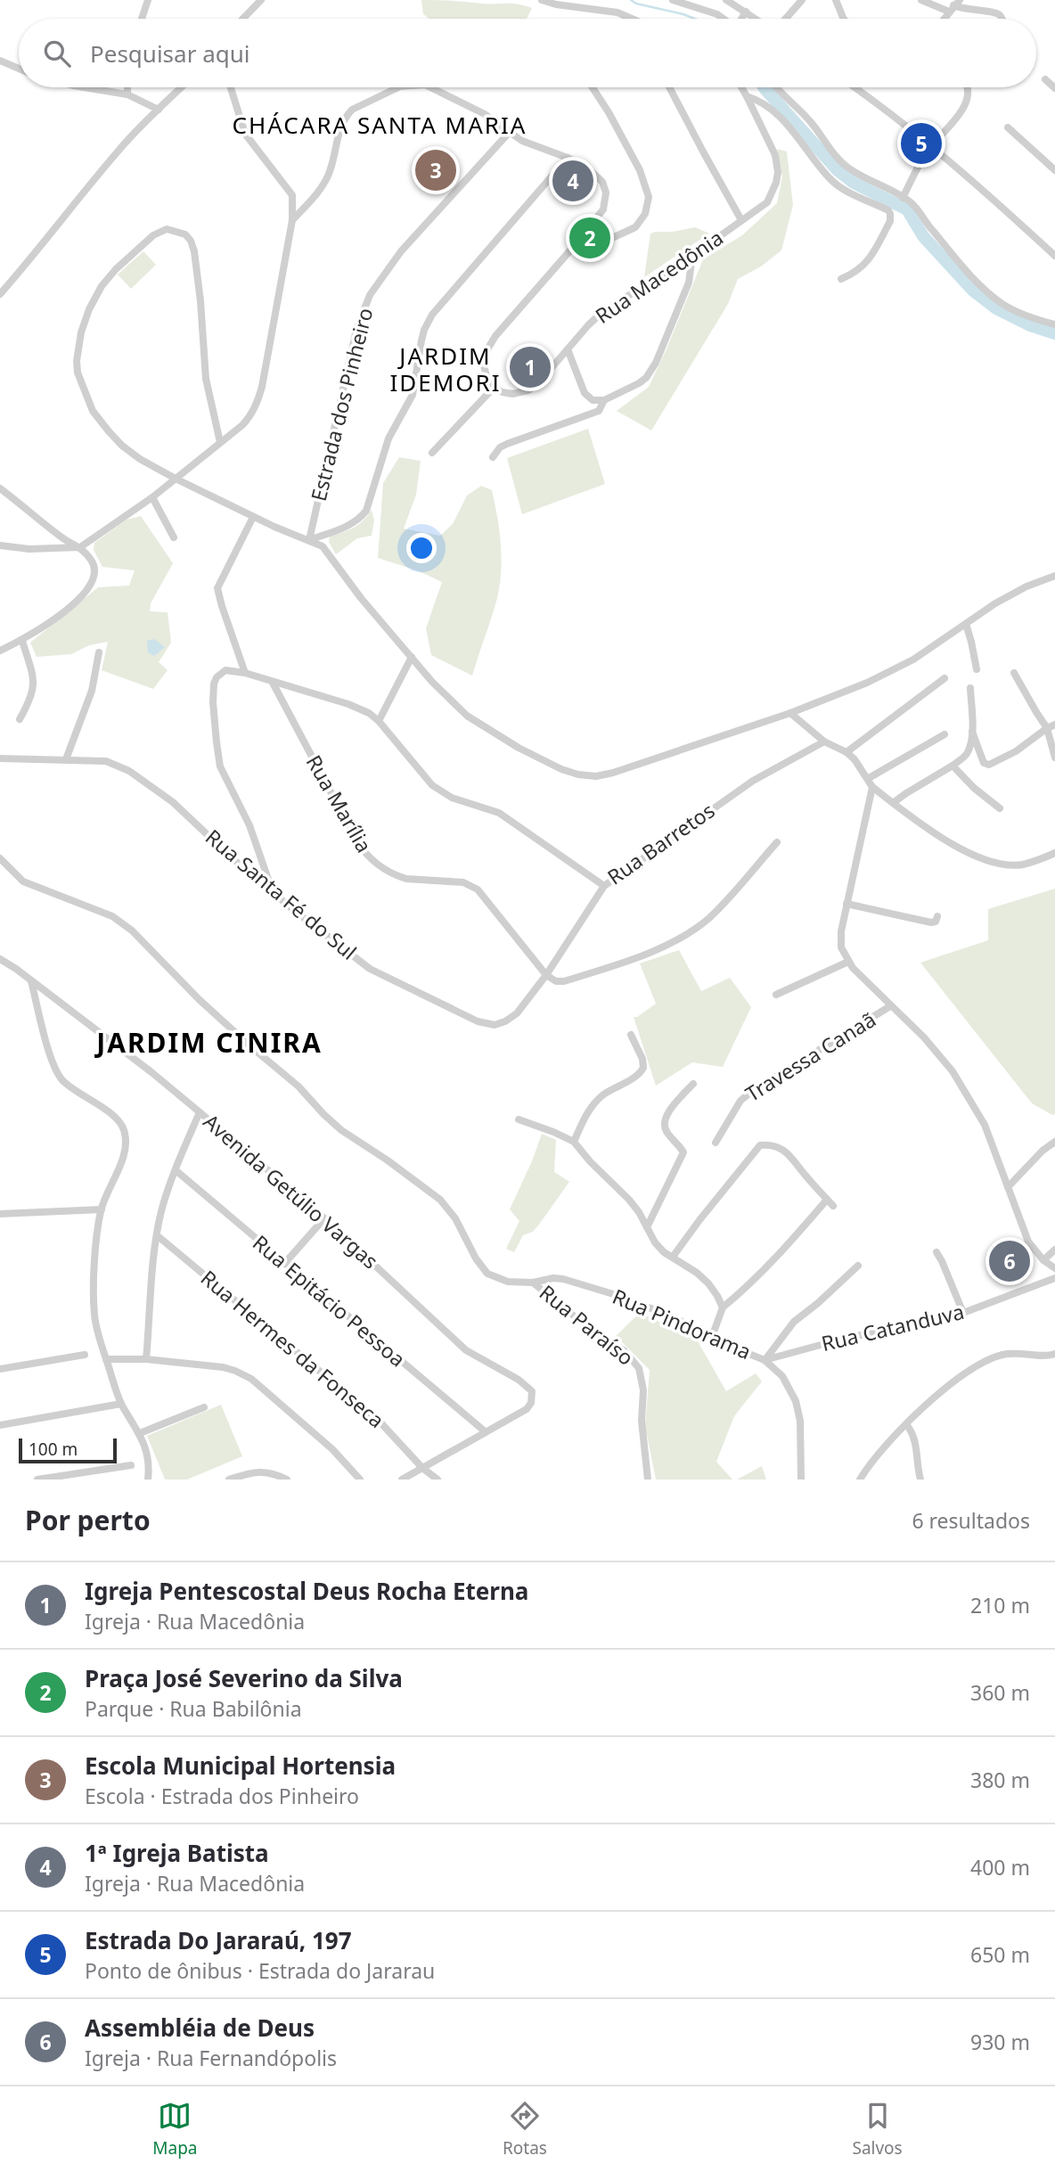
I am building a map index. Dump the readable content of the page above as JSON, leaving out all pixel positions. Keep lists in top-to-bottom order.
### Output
{
  "streets": {
    "street": [
      "Rua Macedônia",
      "Estrada dos Pinheiro",
      "Rua Marília",
      "Rua Barretos",
      "Rua Santa Fé do Sul",
      "Travessa Canaã",
      "Avenida Getúlio Vargas",
      "Rua Epitácio Pessoa",
      "Rua Pindorama",
      "Rua Paraíso",
      "Rua Catanduva",
      "Rua Hermes da Fonseca"
    ]
  },
  "crossings": [
    ["Rua Marília", "Rua Barretos"],
    ["Rua Marília", "Rua Santa Fé do Sul"],
    ["Rua Barretos", "Rua Santa Fé do Sul"],
    ["Avenida Getúlio Vargas", "Rua Epitácio Pessoa"],
    ["Rua Pindorama", "Rua Paraíso"],
    ["Rua Pindorama", "Rua Catanduva"]
  ],
  "districts": ["CHÁCARA SANTA MARIA", "JARDIM IDEMORI", "JARDIM CINIRA"],
  "scale_bar": "100 m",
  "page": {
    "search": "Pesquisar aqui",
    "pins": [
      "5",
      "3",
      "4",
      "2",
      "1",
      "6"
    ],
    "scale": "100 m",
    "heading": ["Por perto", "6 resultados"],
    "list": [
      {
        "mark": "1",
        "name": "Igreja Pentescostal Deus Rocha Eterna",
        "note": "Igreja · Rua Macedônia",
        "value": "210 m"
      },
      {
        "mark": "2",
        "name": "Praça José Severino da Silva",
        "note": "Parque · Rua Babilônia",
        "value": "360 m"
      },
      {
        "mark": "3",
        "name": "Escola Municipal Hortensia",
        "note": "Escola · Estrada dos Pinheiro",
        "value": "380 m"
      },
      {
        "mark": "4",
        "name": "1ª Igreja Batista",
        "note": "Igreja · Rua Macedônia",
        "value": "400 m"
      },
      {
        "mark": "5",
        "name": "Estrada Do Jararaú, 197",
        "note": "Ponto de ônibus · Estrada do Jararau",
        "value": "650 m"
      },
      {
        "mark": "6",
        "name": "Assembléia de Deus",
        "note": "Igreja · Rua Fernandópolis",
        "value": "930 m"
      }
    ],
    "nav": ["Mapa", "Rotas", "Salvos"]
  }
}
